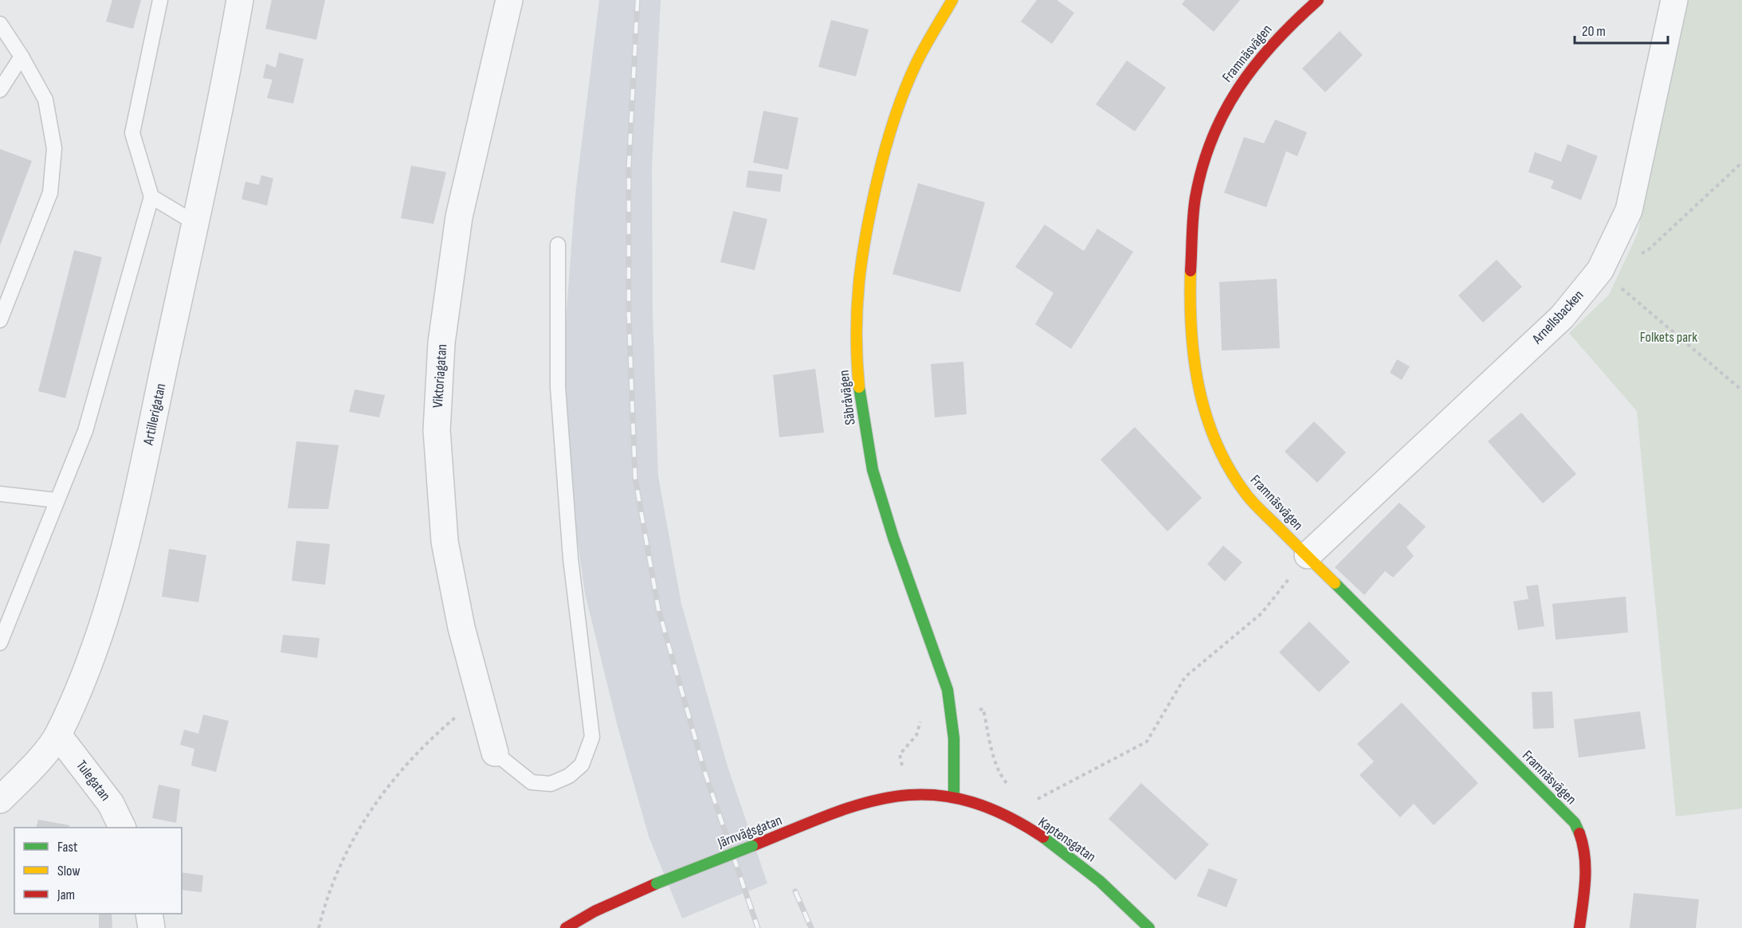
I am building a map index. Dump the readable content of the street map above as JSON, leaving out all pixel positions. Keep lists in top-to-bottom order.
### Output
{
  "streets": {
    "main road": [
      "Framnäsvägen",
      "Säbråvägen",
      "Järnvägsgatan",
      "Kaptensgatan"
    ],
    "street": [
      "Arnellsbacken",
      "Viktoriagatan",
      "Artillerigatan",
      "Tulegatan"
    ]
  },
  "crossings": [
    ["Framnäsvägen", "Arnellsbacken"],
    ["Säbråvägen", "Järnvägsgatan"],
    ["Säbråvägen", "Kaptensgatan"],
    ["Artillerigatan", "Tulegatan"],
    ["Järnvägsgatan", "Kaptensgatan"]
  ],
  "parks": ["Folkets park"],
  "legend": ["Fast", "Slow", "Jam"],
  "scale_bar": "20 m"
}
